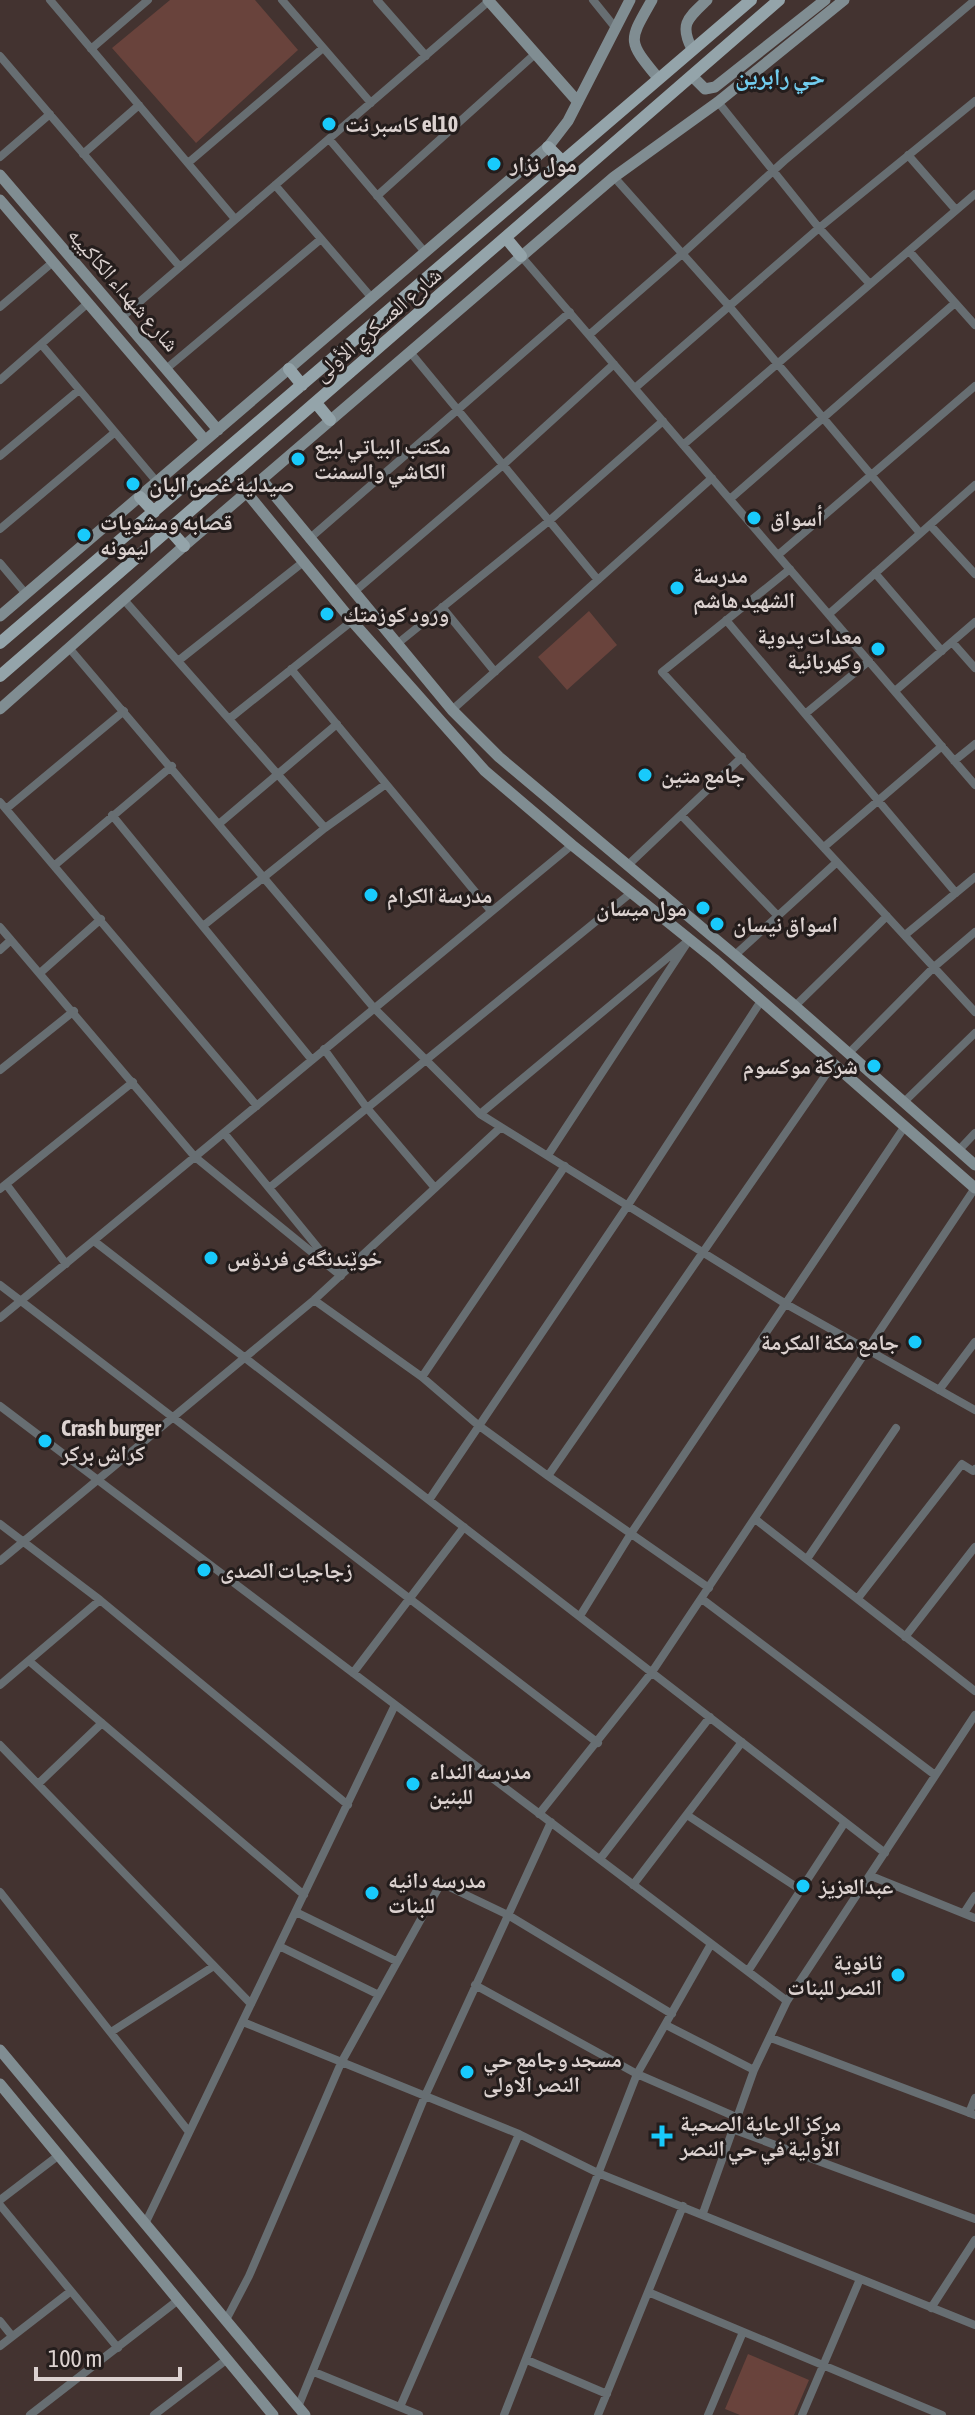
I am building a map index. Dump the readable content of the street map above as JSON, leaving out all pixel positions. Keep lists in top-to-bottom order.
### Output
{
  "streets": {
    "main road": ["شارع العسكري الأولى"],
    "street": ["شارع شهداء الكاكييه"]
  },
  "districts": ["حي رابرين"],
  "places": {
    "other": [
      "كاسبر نت el10",
      "مول نزار",
      "مكتب البياتي لبيع الكاشي والسمنت",
      "صيدلية غصن البان",
      "أسواق",
      "قصابه ومشويات ليمونه",
      "مدرسة الشهيد هاشم",
      "ورود كوزمتك",
      "معدات يدوية وكهربائية",
      "جامع متين",
      "مدرسة الكرام",
      "مول ميسان",
      "اسواق نيسان",
      "شركة موكسوم",
      "خوێندنگەی فردۆس",
      "جامع مكة المكرمة",
      "Crash burger كراش بركر",
      "زجاجيات الصدى",
      "مدرسه النداء للبنين",
      "عبدالعزيز",
      "مدرسه دانيه للبنات",
      "ثانوية النصر للبنات",
      "مسجد وجامع حي النصر الاولى"
    ],
    "health": ["مركز الرعاية الصحية الأولية في حي النصر"]
  },
  "scale_bar": "100 m"
}
